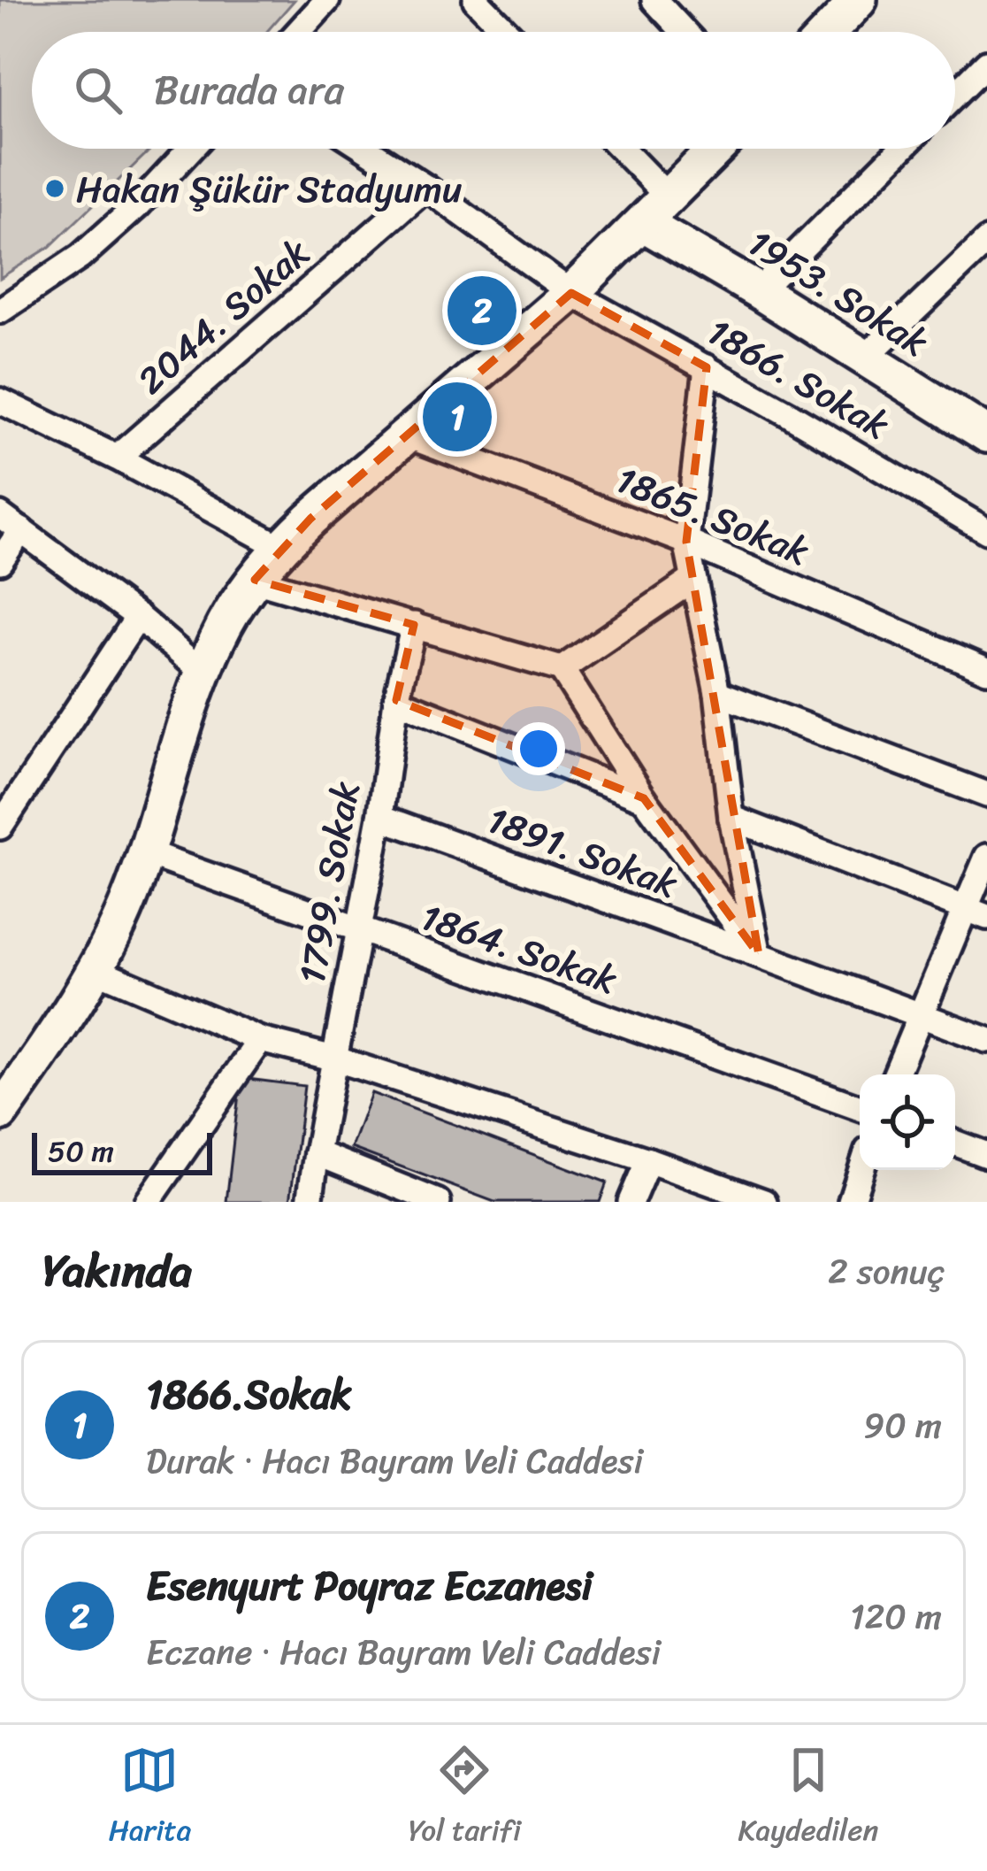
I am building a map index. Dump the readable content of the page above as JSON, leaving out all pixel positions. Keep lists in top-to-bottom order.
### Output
{
  "streets": {
    "main road": ["1953. Sokak"],
    "street": [
      "2044. Sokak",
      "1866. Sokak",
      "1865. Sokak",
      "1891. Sokak",
      "1799. Sokak",
      "1864. Sokak"
    ]
  },
  "crossings": [
    ["2044. Sokak", "1866. Sokak"],
    ["1891. Sokak", "1799. Sokak"],
    ["1799. Sokak", "1864. Sokak"]
  ],
  "places": ["Hakan Şükür Stadyumu"],
  "scale_bar": "50 m",
  "page": {
    "search": "Burada ara",
    "pins": ["2", "1"],
    "scale": "50 m",
    "heading": ["Yakında", "2 sonuç"],
    "list": [
      {
        "mark": "1",
        "name": "1866.Sokak",
        "note": "Durak · Hacı Bayram Veli Caddesi",
        "value": "90 m"
      },
      {
        "mark": "2",
        "name": "Esenyurt Poyraz Eczanesi",
        "note": "Eczane · Hacı Bayram Veli Caddesi",
        "value": "120 m"
      }
    ],
    "nav": ["Harita", "Yol tarifi", "Kaydedilen"]
  }
}
